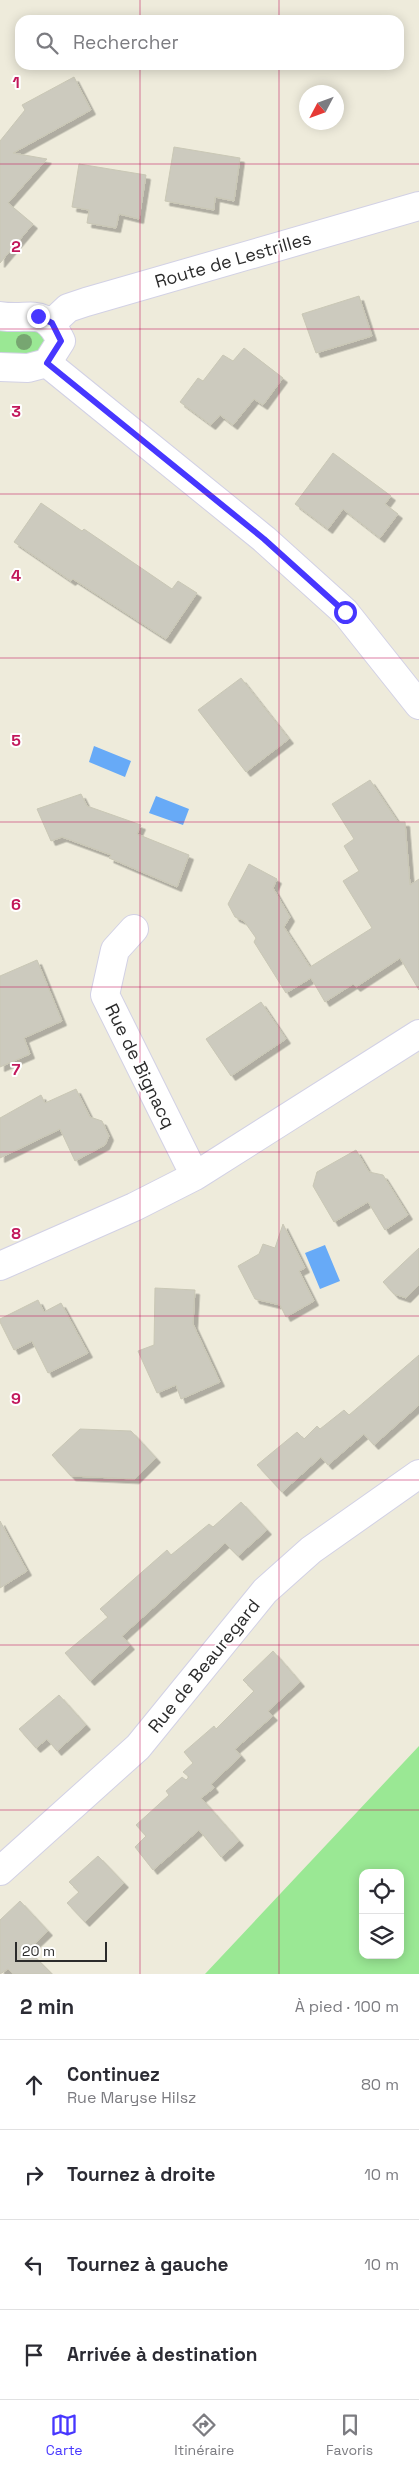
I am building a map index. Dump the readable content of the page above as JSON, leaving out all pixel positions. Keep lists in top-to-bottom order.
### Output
{
  "streets": {
    "street": ["Route de Lestrilles", "Rue de Bignacq", "Rue de Beauregard"]
  },
  "scale_bar": "20 m",
  "north": "bottom left",
  "page": {
    "search": "Rechercher",
    "scale": "20 m",
    "heading": ["2 min", "À pied · 100 m"],
    "list": [
      ["Continuez", "Rue Maryse Hilsz", "80 m"],
      ["Tournez à droite", "10 m"],
      ["Tournez à gauche", "10 m"],
      "Arrivée à destination"
    ],
    "nav": ["Carte", "Itinéraire", "Favoris"]
  },
  "grid": {
    "rows": [
      "1",
      "2",
      "3",
      "4",
      "5",
      "6",
      "7",
      "8",
      "9"
    ]
  }
}
